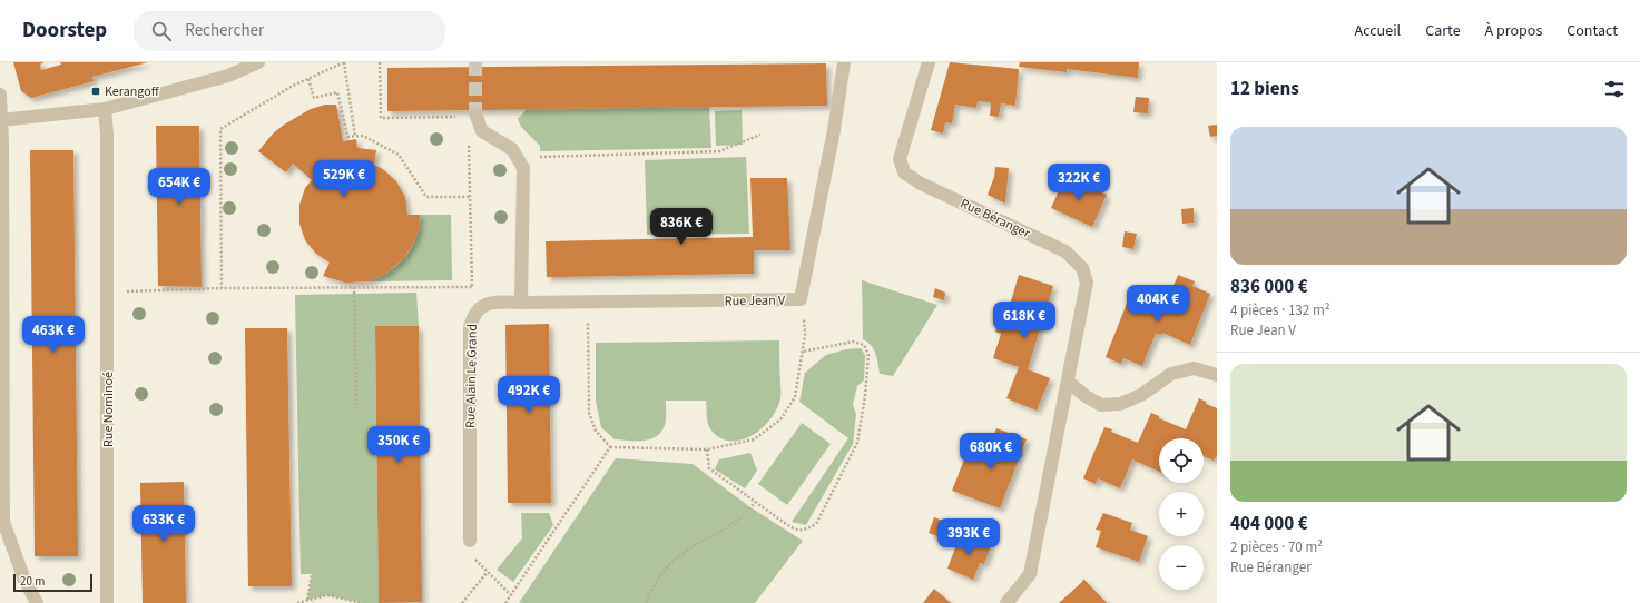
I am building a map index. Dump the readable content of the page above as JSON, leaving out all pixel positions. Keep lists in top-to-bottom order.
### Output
{
  "streets": {
    "street": [
      "Rue Béranger",
      "Rue Jean V",
      "Rue Alain Le Grand",
      "Rue Nominoé"
    ]
  },
  "crossings": [
    ["Rue Jean V", "Rue Alain Le Grand"]
  ],
  "places": {
    "transit": ["Kerangoff"]
  },
  "scale_bar": "20 m",
  "page": {
    "header": "Doorstep",
    "search": "Rechercher",
    "nav": [
      "Accueil",
      "Carte",
      "À propos",
      "Contact"
    ],
    "heading": "12 biens",
    "list": [
      {
        "name": "836 000 €",
        "note": "4 pièces · 132 m² · Rue Jean V"
      },
      {
        "name": "404 000 €",
        "note": "2 pièces · 70 m² · Rue Béranger"
      }
    ],
    "price": [
      "529K €",
      "322K €",
      "654K €",
      "836K €",
      "404K €",
      "618K €",
      "463K €",
      "492K €",
      "350K €",
      "680K €",
      "633K €",
      "393K €"
    ],
    "map_buttons": ["+", "−"],
    "scale": "20 m"
  }
}
